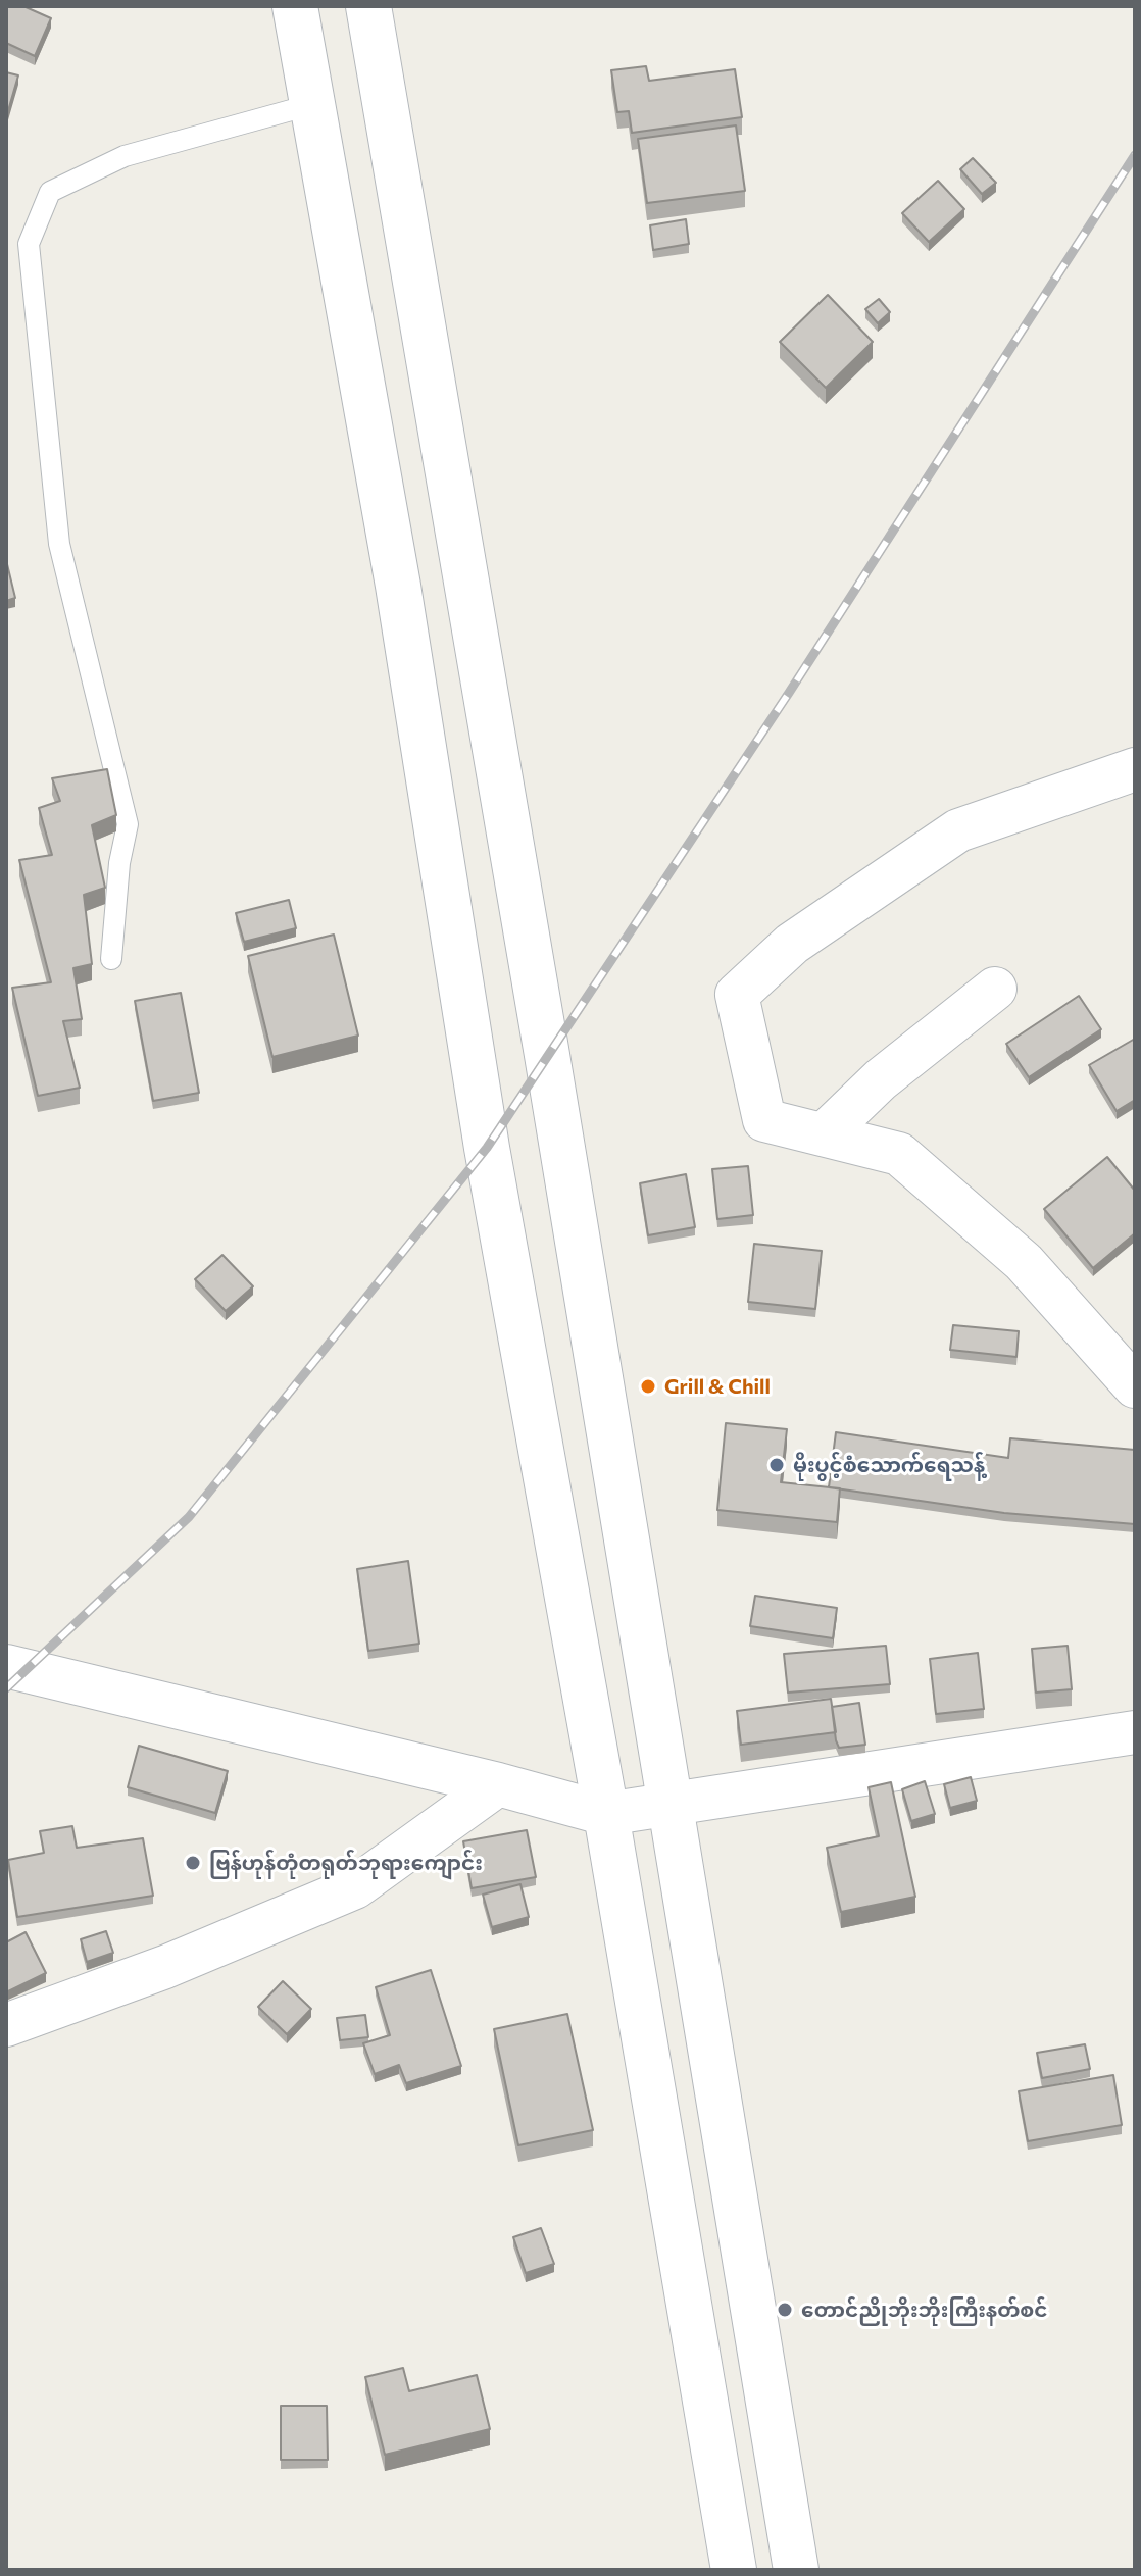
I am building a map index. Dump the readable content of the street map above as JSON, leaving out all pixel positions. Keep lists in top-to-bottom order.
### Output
{
  "places": [
    "Grill & Chill",
    "မိုးပွင့်စံသောက်ရေသန့်",
    "ဗြန်ဟုန်တုံတရုတ်ဘုရားကျောင်း",
    "တောင်ညိုဘိုးဘိုးကြီးနတ်စင်"
  ]
}
